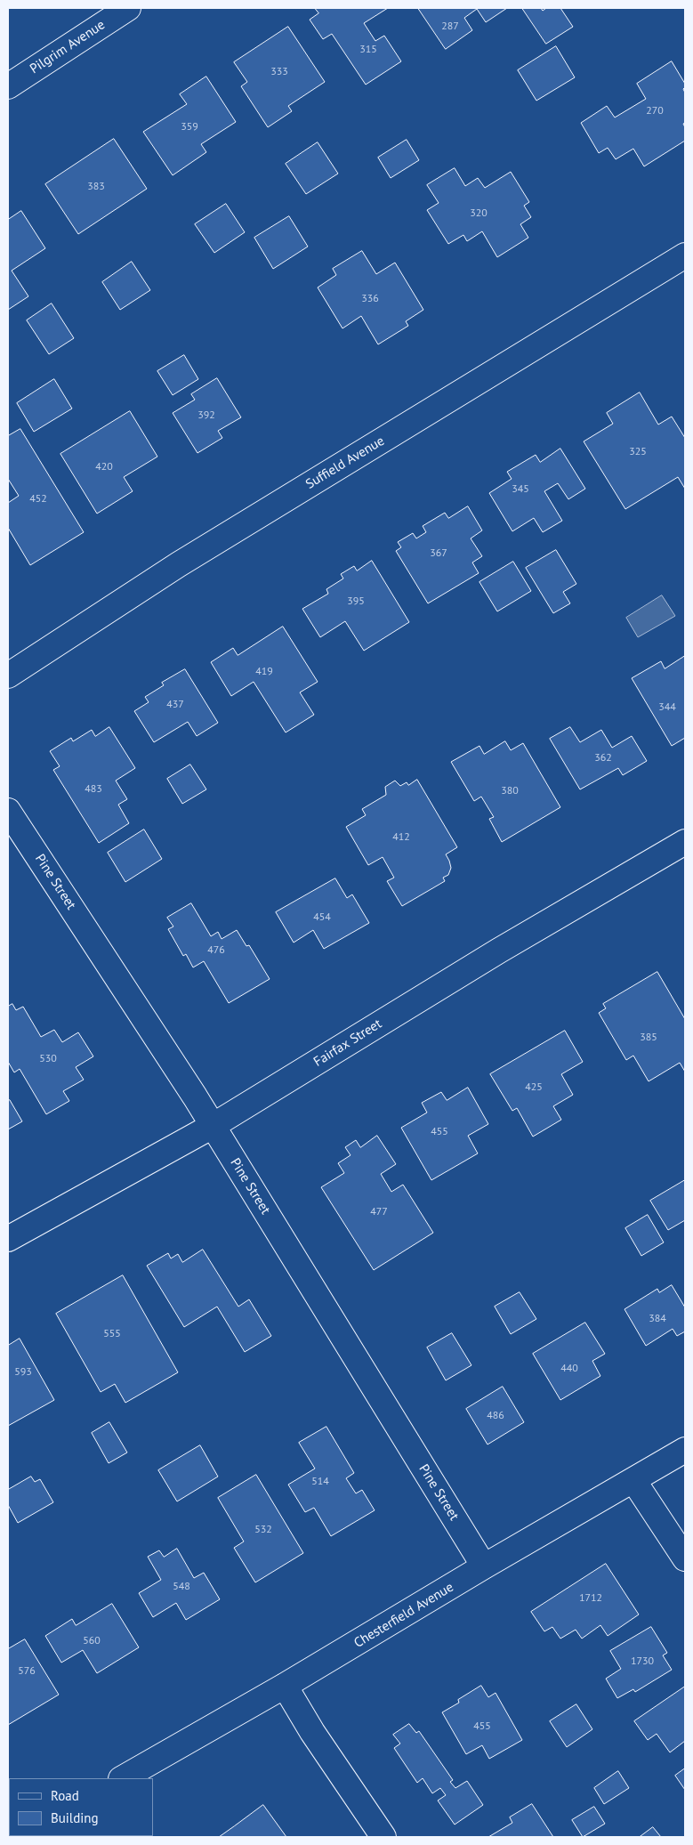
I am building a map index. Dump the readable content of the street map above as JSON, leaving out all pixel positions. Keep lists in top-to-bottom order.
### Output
{
  "streets": {
    "street": [
      "Pilgrim Avenue",
      "Suffield Avenue",
      "Pine Street",
      "Fairfax Street",
      "Chesterfield Avenue"
    ]
  },
  "crossings": [
    ["Pine Street", "Fairfax Street"],
    ["Pine Street", "Chesterfield Avenue"]
  ],
  "house_numbers": [
    "287",
    "315",
    "333",
    "270",
    "359",
    "383",
    "320",
    "336",
    "392",
    "325",
    "420",
    "345",
    "452",
    "367",
    "395",
    "419",
    "437",
    "344",
    "362",
    "483",
    "380",
    "412",
    "454",
    "476",
    "385",
    "530",
    "425",
    "455",
    "477",
    "384",
    "555",
    "440",
    "593",
    "486",
    "514",
    "532",
    "548",
    "1712",
    "560",
    "1730",
    "576",
    "455"
  ],
  "legend": ["Road", "Building"]
}
